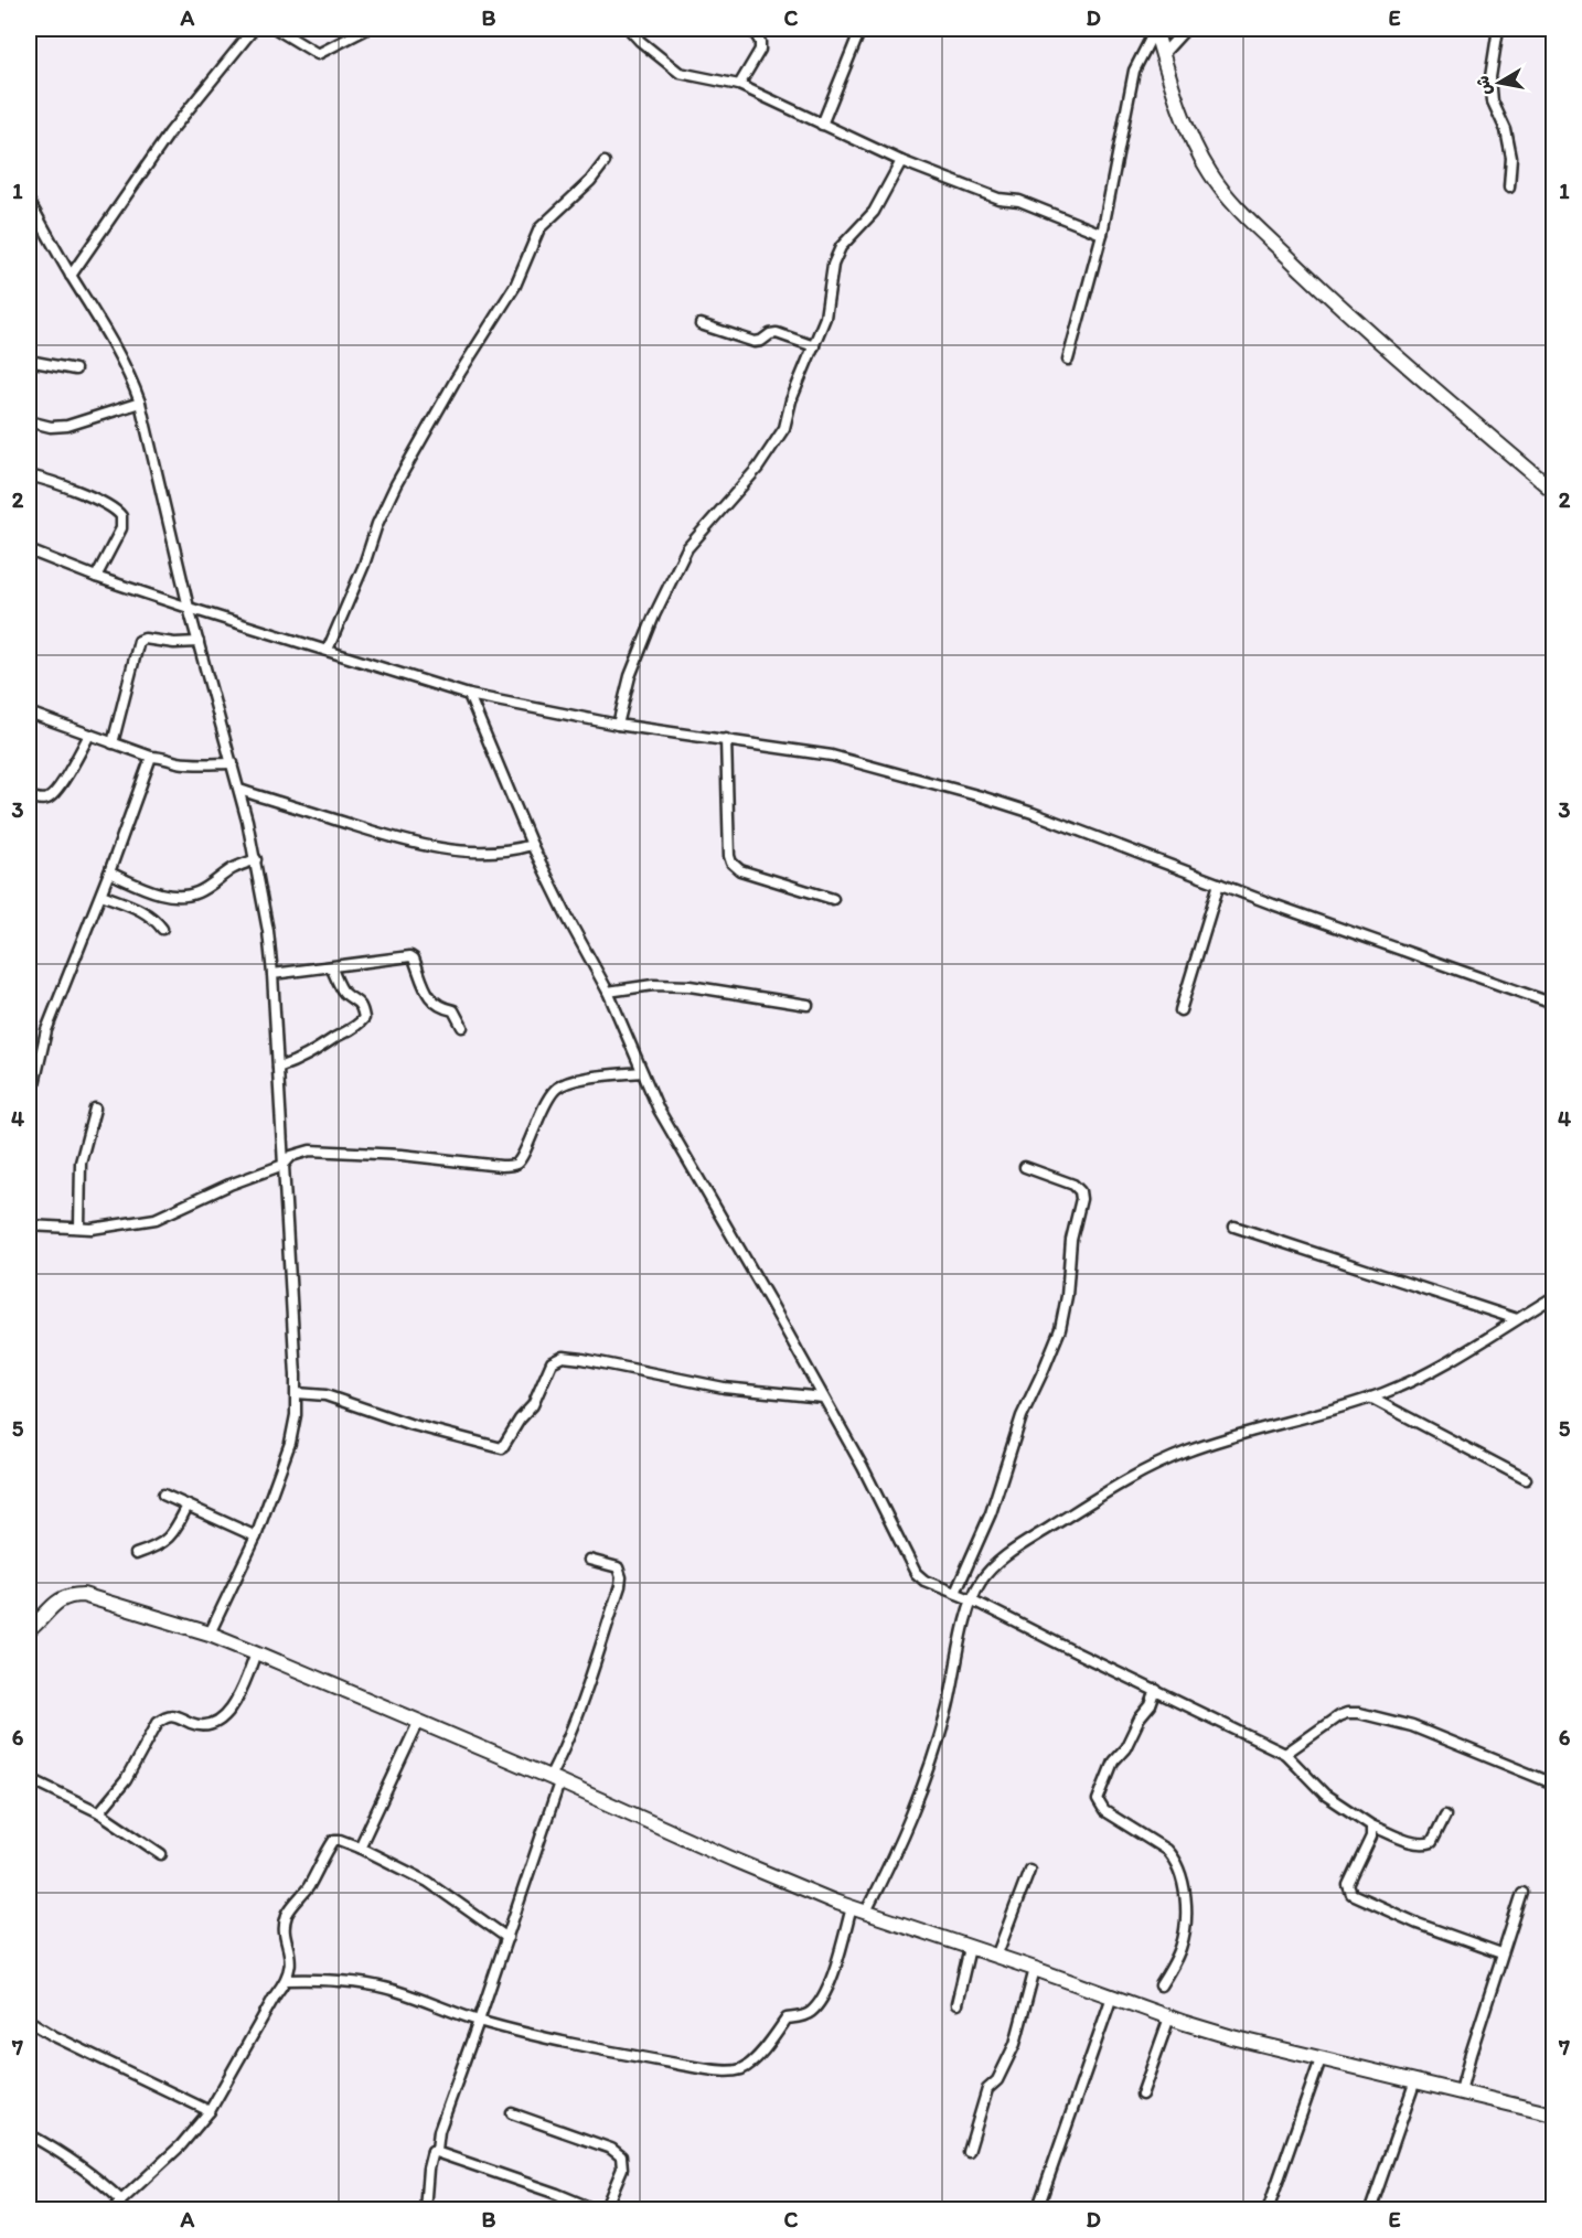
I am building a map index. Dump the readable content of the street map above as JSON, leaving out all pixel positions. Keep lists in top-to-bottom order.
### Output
{
  "north": "left",
  "grid": {
    "columns": [
      "A",
      "B",
      "C",
      "D",
      "E"
    ],
    "rows": [
      "1",
      "2",
      "3",
      "4",
      "5",
      "6",
      "7"
    ]
  }
}
